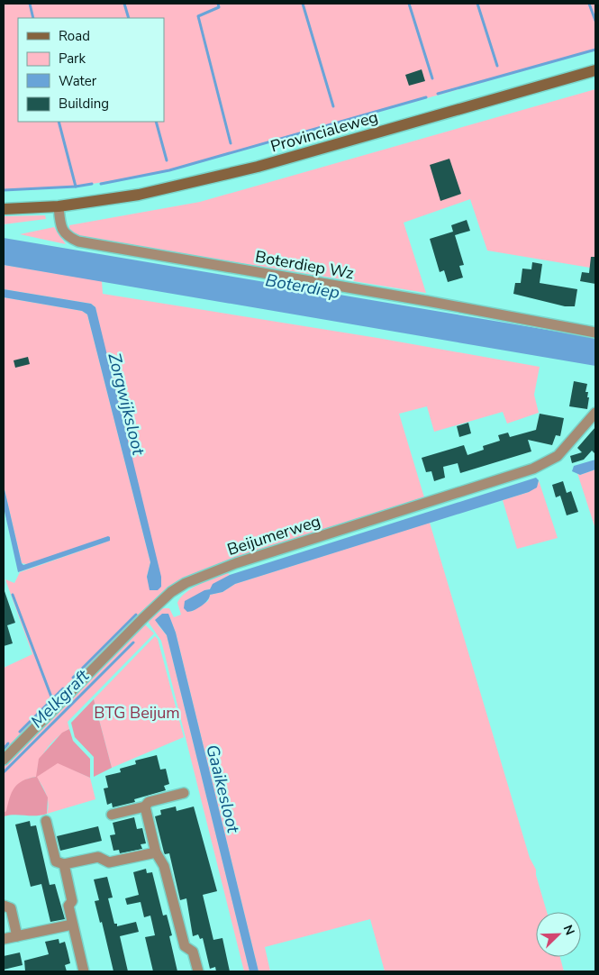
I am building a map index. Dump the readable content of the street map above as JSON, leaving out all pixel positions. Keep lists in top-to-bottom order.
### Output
{
  "streets": {
    "main road": ["Provincialeweg"],
    "street": ["Boterdiep Wz", "Beijumerweg"]
  },
  "crossings": [
    ["Provincialeweg", "Boterdiep Wz"]
  ],
  "water": [
    "Boterdiep",
    "Zorgwijksloot",
    "Melkgraft",
    "Gaaikesloot"
  ],
  "parks": ["BTG Beijum"],
  "legend": [
    "Road",
    "Park",
    "Water",
    "Building"
  ],
  "north": "top right"
}
